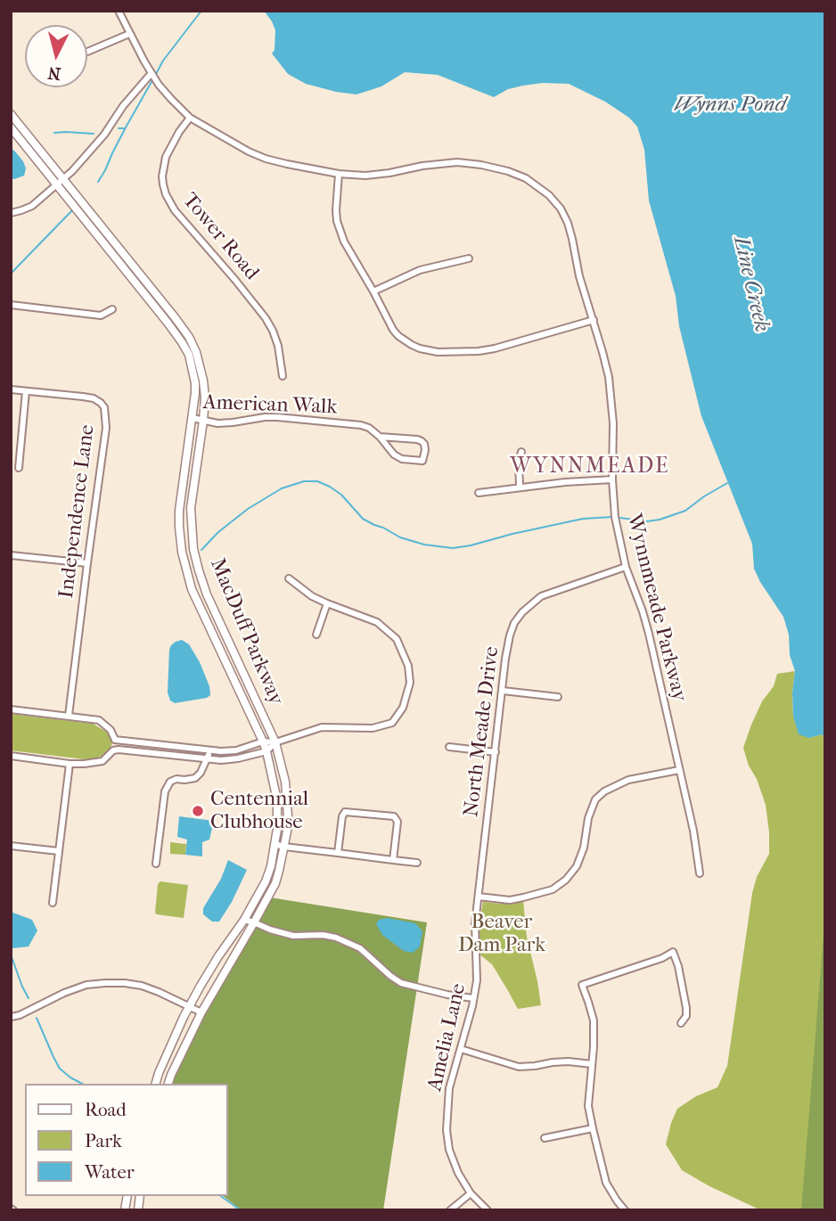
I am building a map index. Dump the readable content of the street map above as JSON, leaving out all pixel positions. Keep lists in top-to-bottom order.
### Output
{
  "streets": {
    "street": [
      "Tower Road",
      "American Walk",
      "Independence Lane",
      "Wynnmeade Parkway",
      "MacDuff Parkway",
      "North Meade Drive",
      "Amelia Lane"
    ]
  },
  "crossings": [
    ["Tower Road", "Wynnmeade Parkway"],
    ["American Walk", "MacDuff Parkway"],
    ["Wynnmeade Parkway", "North Meade Drive"],
    ["North Meade Drive", "Amelia Lane"]
  ],
  "districts": ["WYNNMEADE"],
  "water": ["Wynns Pond", "Line Creek"],
  "parks": ["Beaver Dam Park"],
  "places": ["Centennial Clubhouse"],
  "legend": ["Road", "Park", "Water"],
  "north": "bottom"
}
